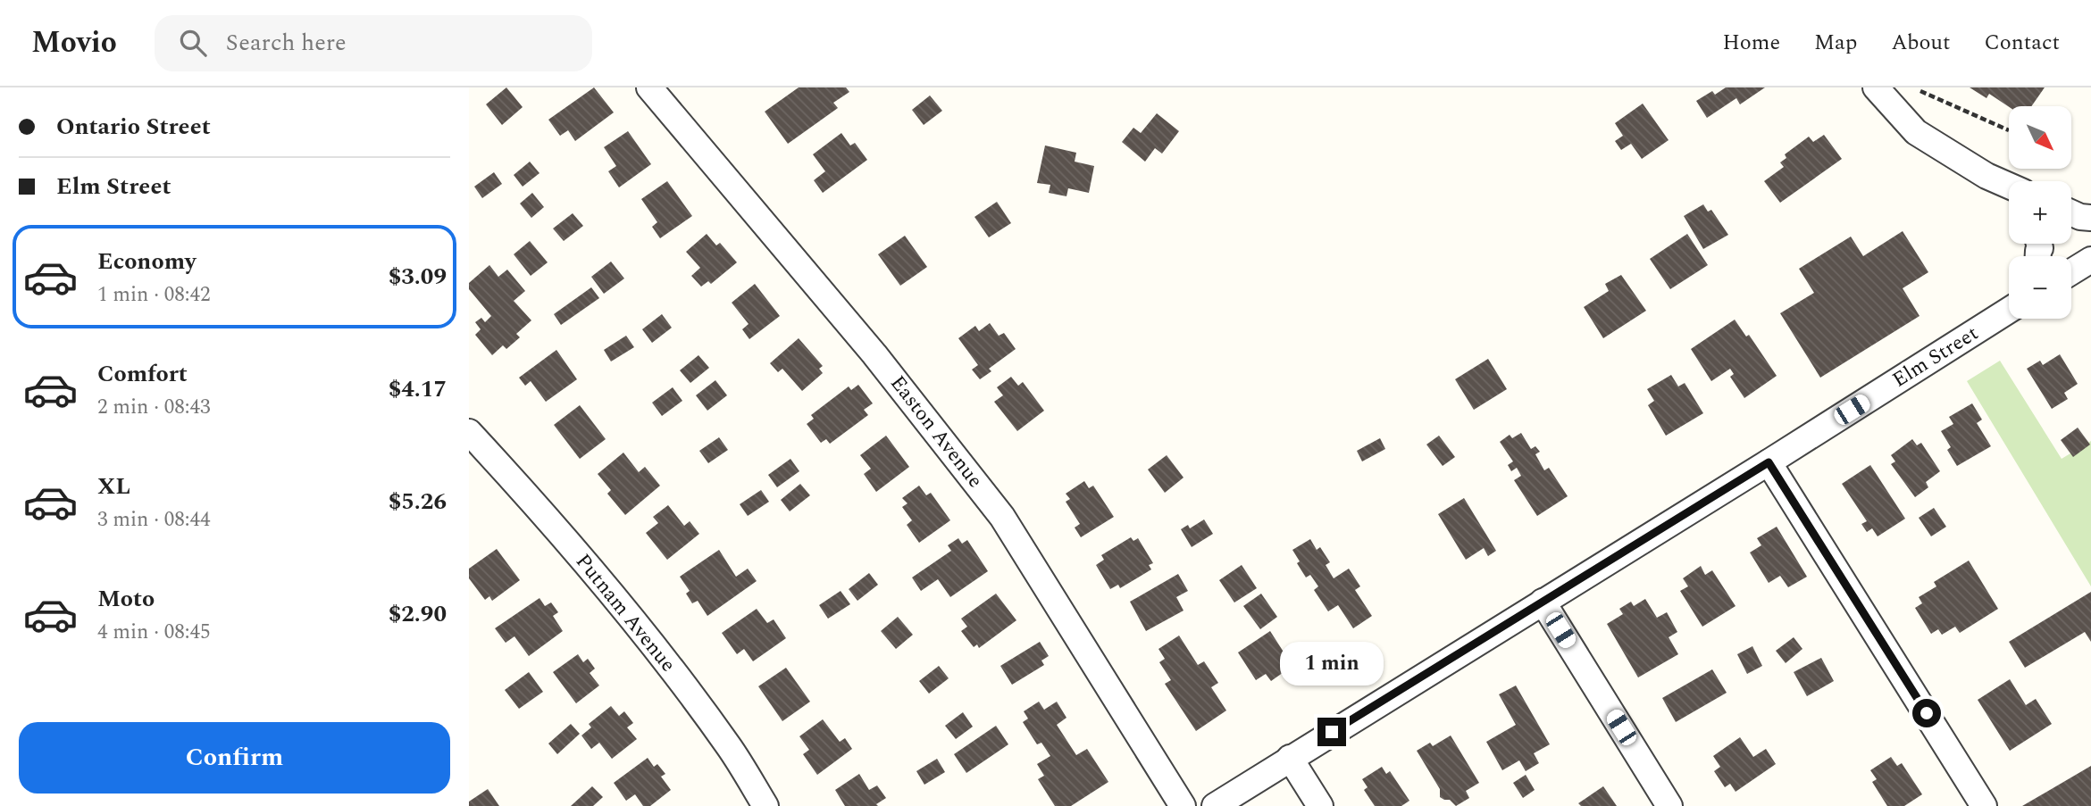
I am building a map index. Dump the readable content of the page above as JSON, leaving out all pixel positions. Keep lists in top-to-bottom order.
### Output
{
  "streets": {
    "street": ["Elm Street", "Easton Avenue", "Putnam Avenue"]
  },
  "north": "bottom right",
  "page": {
    "header": "Movio",
    "search": "Search here",
    "nav": [
      "Home",
      "Map",
      "About",
      "Contact"
    ],
    "banner": ["Ontario Street", "Elm Street"],
    "map_buttons": ["+", "−"],
    "list": [
      {
        "name": "Economy",
        "note": "1 min · 08:42",
        "value": "$3.09"
      },
      {
        "name": "Comfort",
        "note": "2 min · 08:43",
        "value": "$4.17"
      },
      {
        "name": "XL",
        "note": "3 min · 08:44",
        "value": "$5.26"
      },
      {
        "name": "Moto",
        "note": "4 min · 08:45",
        "value": "$2.90"
      }
    ],
    "bubble": "1 min",
    "buttons": "Confirm"
  }
}
